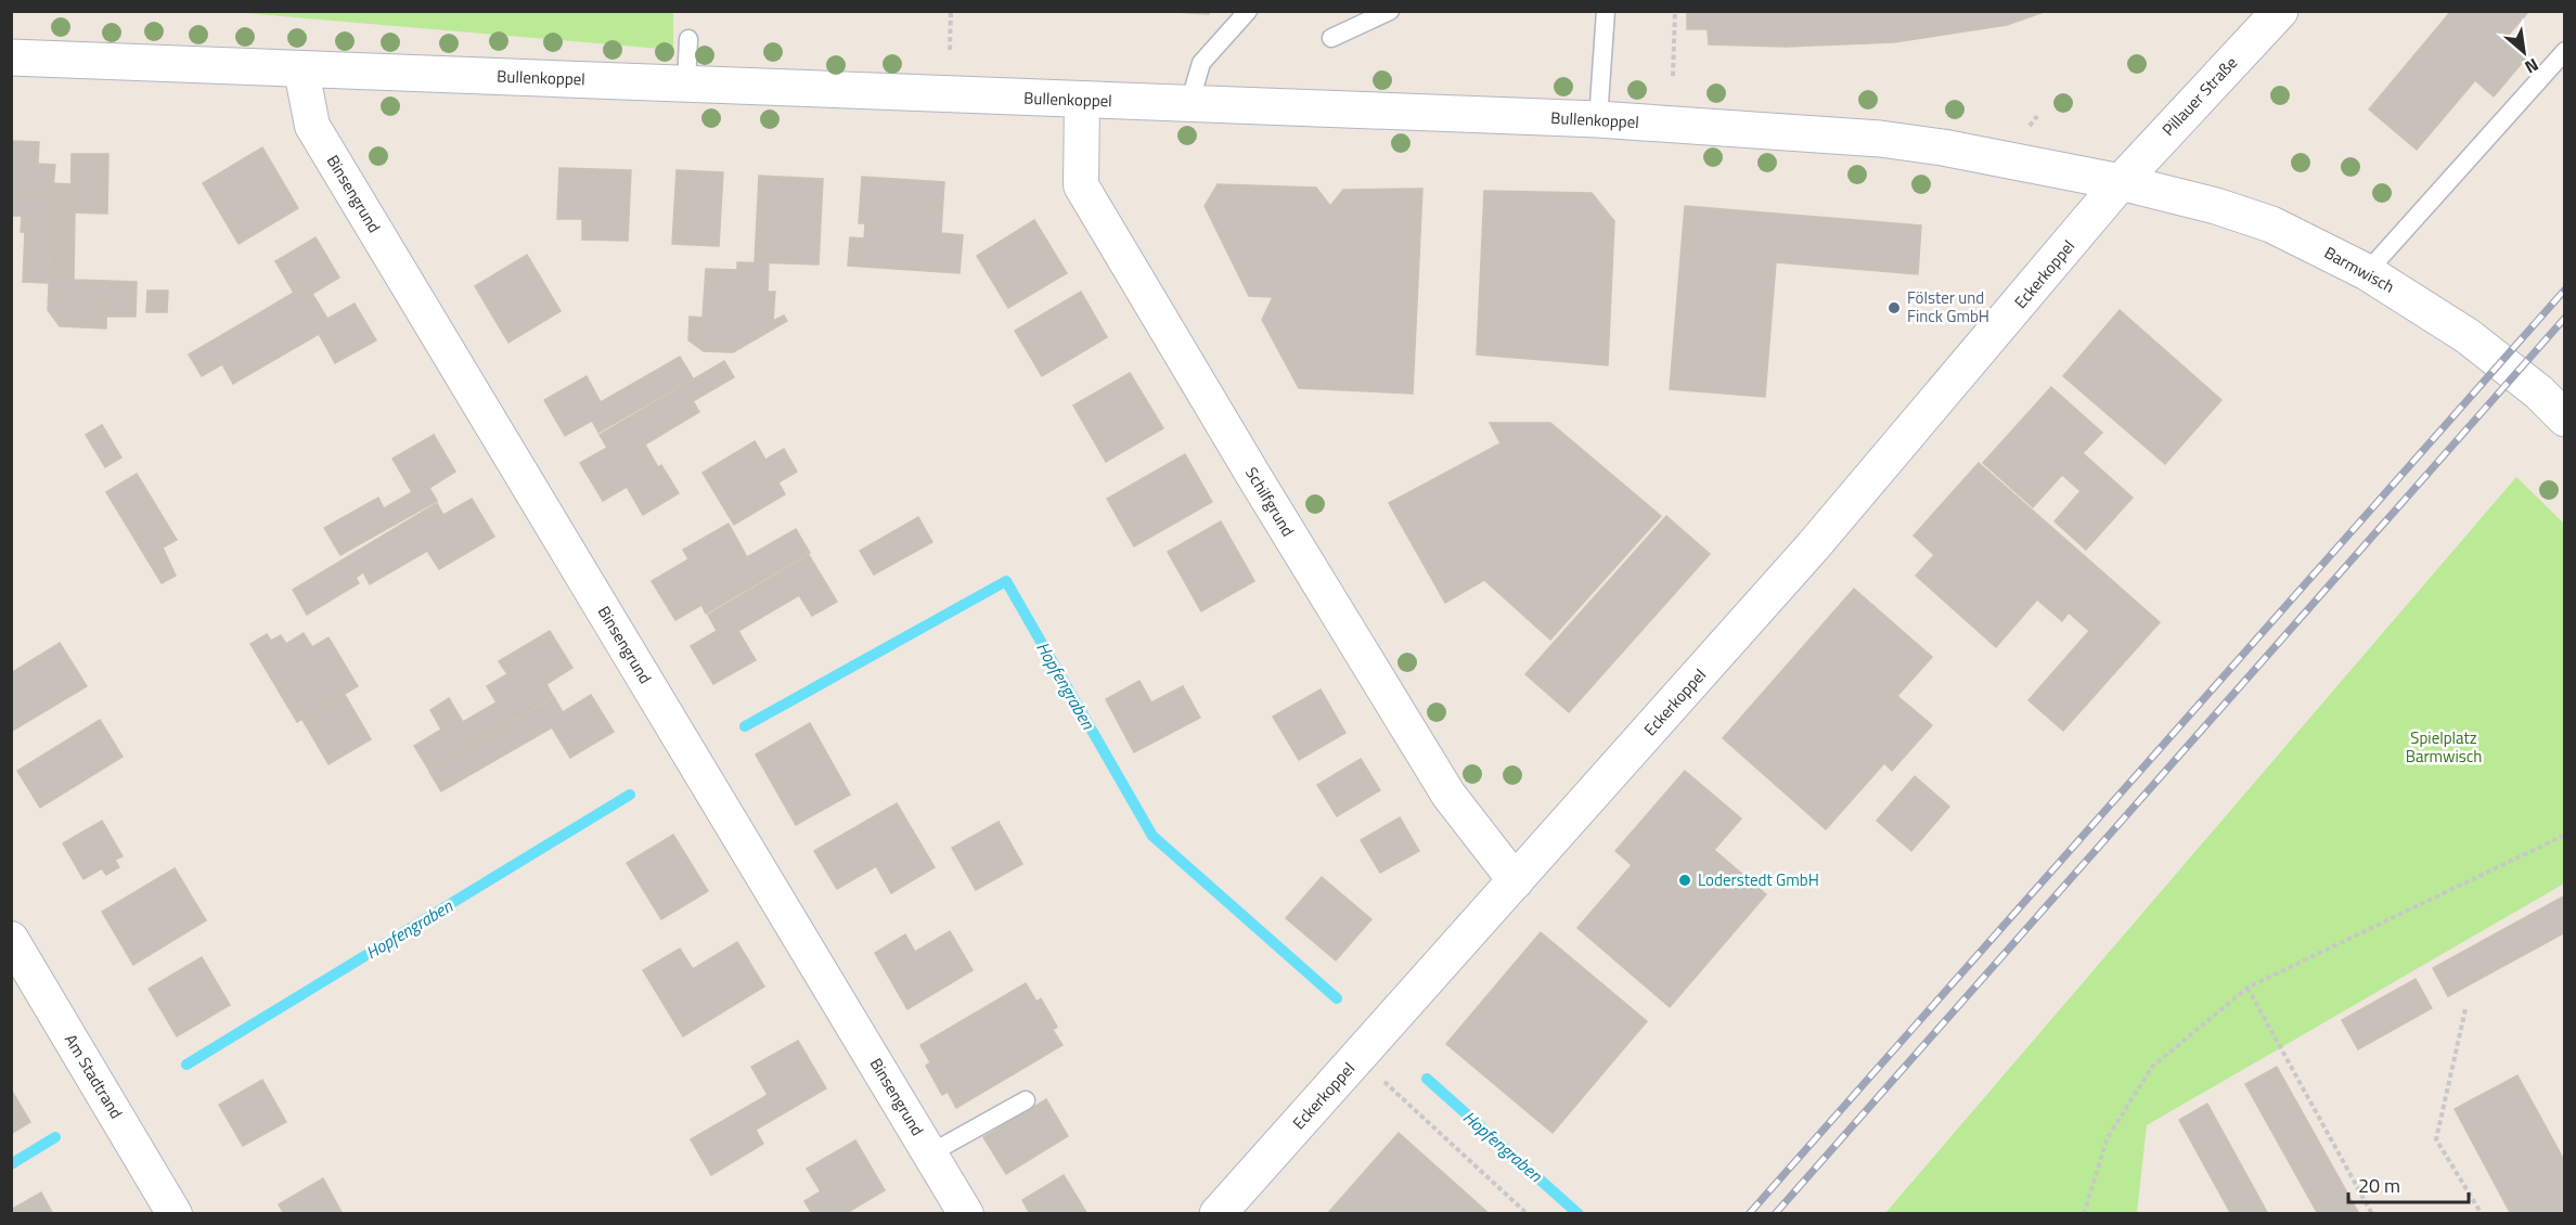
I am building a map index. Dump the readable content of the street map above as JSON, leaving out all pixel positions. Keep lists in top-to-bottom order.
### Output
{
  "streets": {
    "street": [
      "Bullenkoppel",
      "Pillauer Straße",
      "Binsengrund",
      "Barmwisch",
      "Eckerkoppel",
      "Schilfgrund",
      "Am Stadtrand"
    ]
  },
  "crossings": [
    ["Bullenkoppel", "Pillauer Straße"],
    ["Bullenkoppel", "Binsengrund"],
    ["Bullenkoppel", "Barmwisch"],
    ["Bullenkoppel", "Eckerkoppel"],
    ["Bullenkoppel", "Schilfgrund"],
    ["Pillauer Straße", "Barmwisch"],
    ["Pillauer Straße", "Eckerkoppel"],
    ["Barmwisch", "Eckerkoppel"],
    ["Eckerkoppel", "Schilfgrund"]
  ],
  "water": ["Hopfengraben"],
  "parks": ["Spielplatz Barmwisch"],
  "places": ["Fölster und Finck GmbH", "Loderstedt GmbH"],
  "scale_bar": "20 m",
  "north": "bottom right"
}
